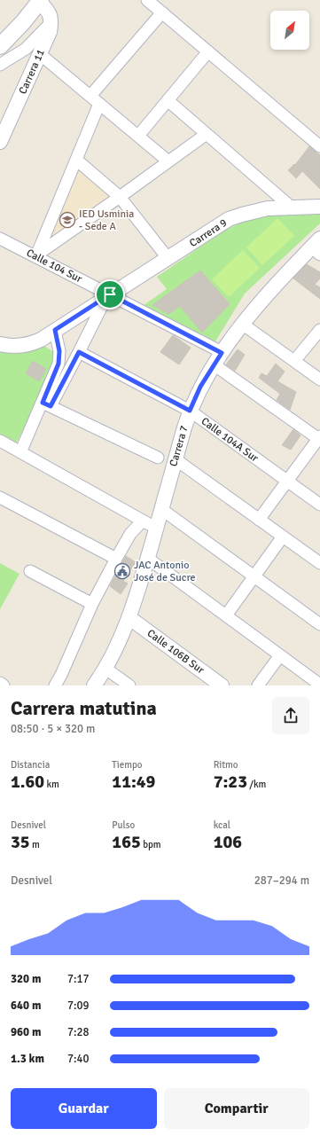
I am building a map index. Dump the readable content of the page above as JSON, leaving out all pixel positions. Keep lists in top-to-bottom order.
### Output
{
  "streets": {
    "street": [
      "Carrera 11",
      "Carrera 9",
      "Calle 104 Sur",
      "Calle 104A Sur",
      "Carrera 7",
      "Calle 106B Sur"
    ]
  },
  "crossings": [
    ["Carrera 9", "Calle 104 Sur"],
    ["Calle 104 Sur", "Carrera 7"],
    ["Calle 104A Sur", "Carrera 7"],
    ["Carrera 7", "Calle 106B Sur"]
  ],
  "places": {
    "school or university": ["IED Usminia - Sede A"],
    "public building": ["JAC Antonio José de Sucre"]
  },
  "north": "top right",
  "page": {
    "heading": ["Carrera matutina", "08:50 · 5 × 320 m"],
    "stats": [
      ["Distancia", "1.60 km"],
      ["Tiempo", "11:49"],
      ["Ritmo", "7:23 /km"],
      ["Desnivel", "35 m"],
      ["Pulso", "165 bpm"],
      ["kcal", "106"]
    ],
    "chart": ["Desnivel", "287–294 m"],
    "list": [
      {
        "name": "320 m",
        "note": "7:17"
      },
      {
        "name": "640 m",
        "note": "7:09"
      },
      {
        "name": "960 m",
        "note": "7:28"
      },
      {
        "name": "1.3 km",
        "note": "7:40"
      }
    ],
    "buttons": ["Guardar", "Compartir"]
  }
}
